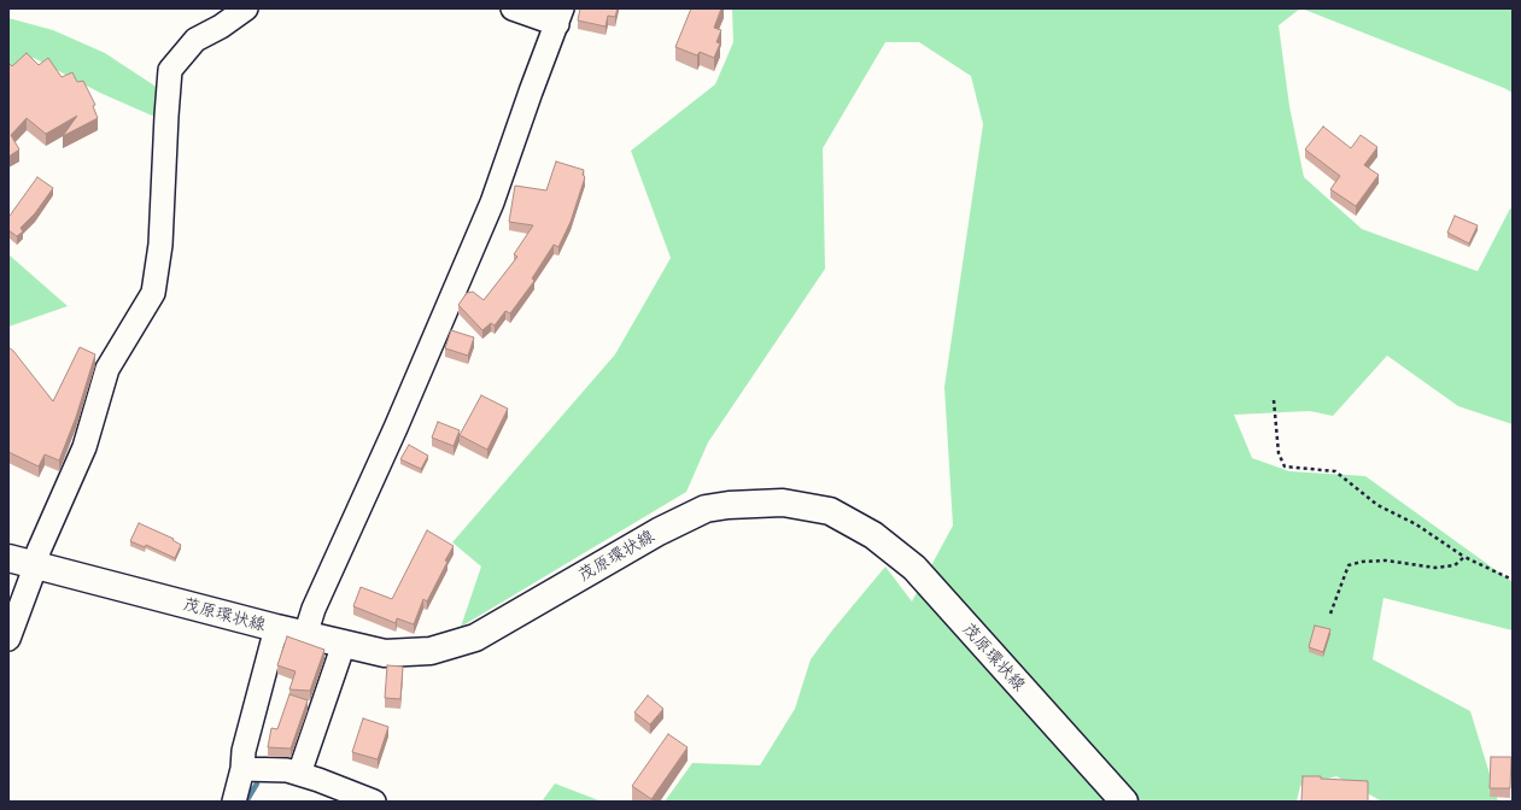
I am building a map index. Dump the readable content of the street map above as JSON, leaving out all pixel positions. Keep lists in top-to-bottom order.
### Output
{
  "streets": {
    "main road": ["茂原環状線"]
  }
}
